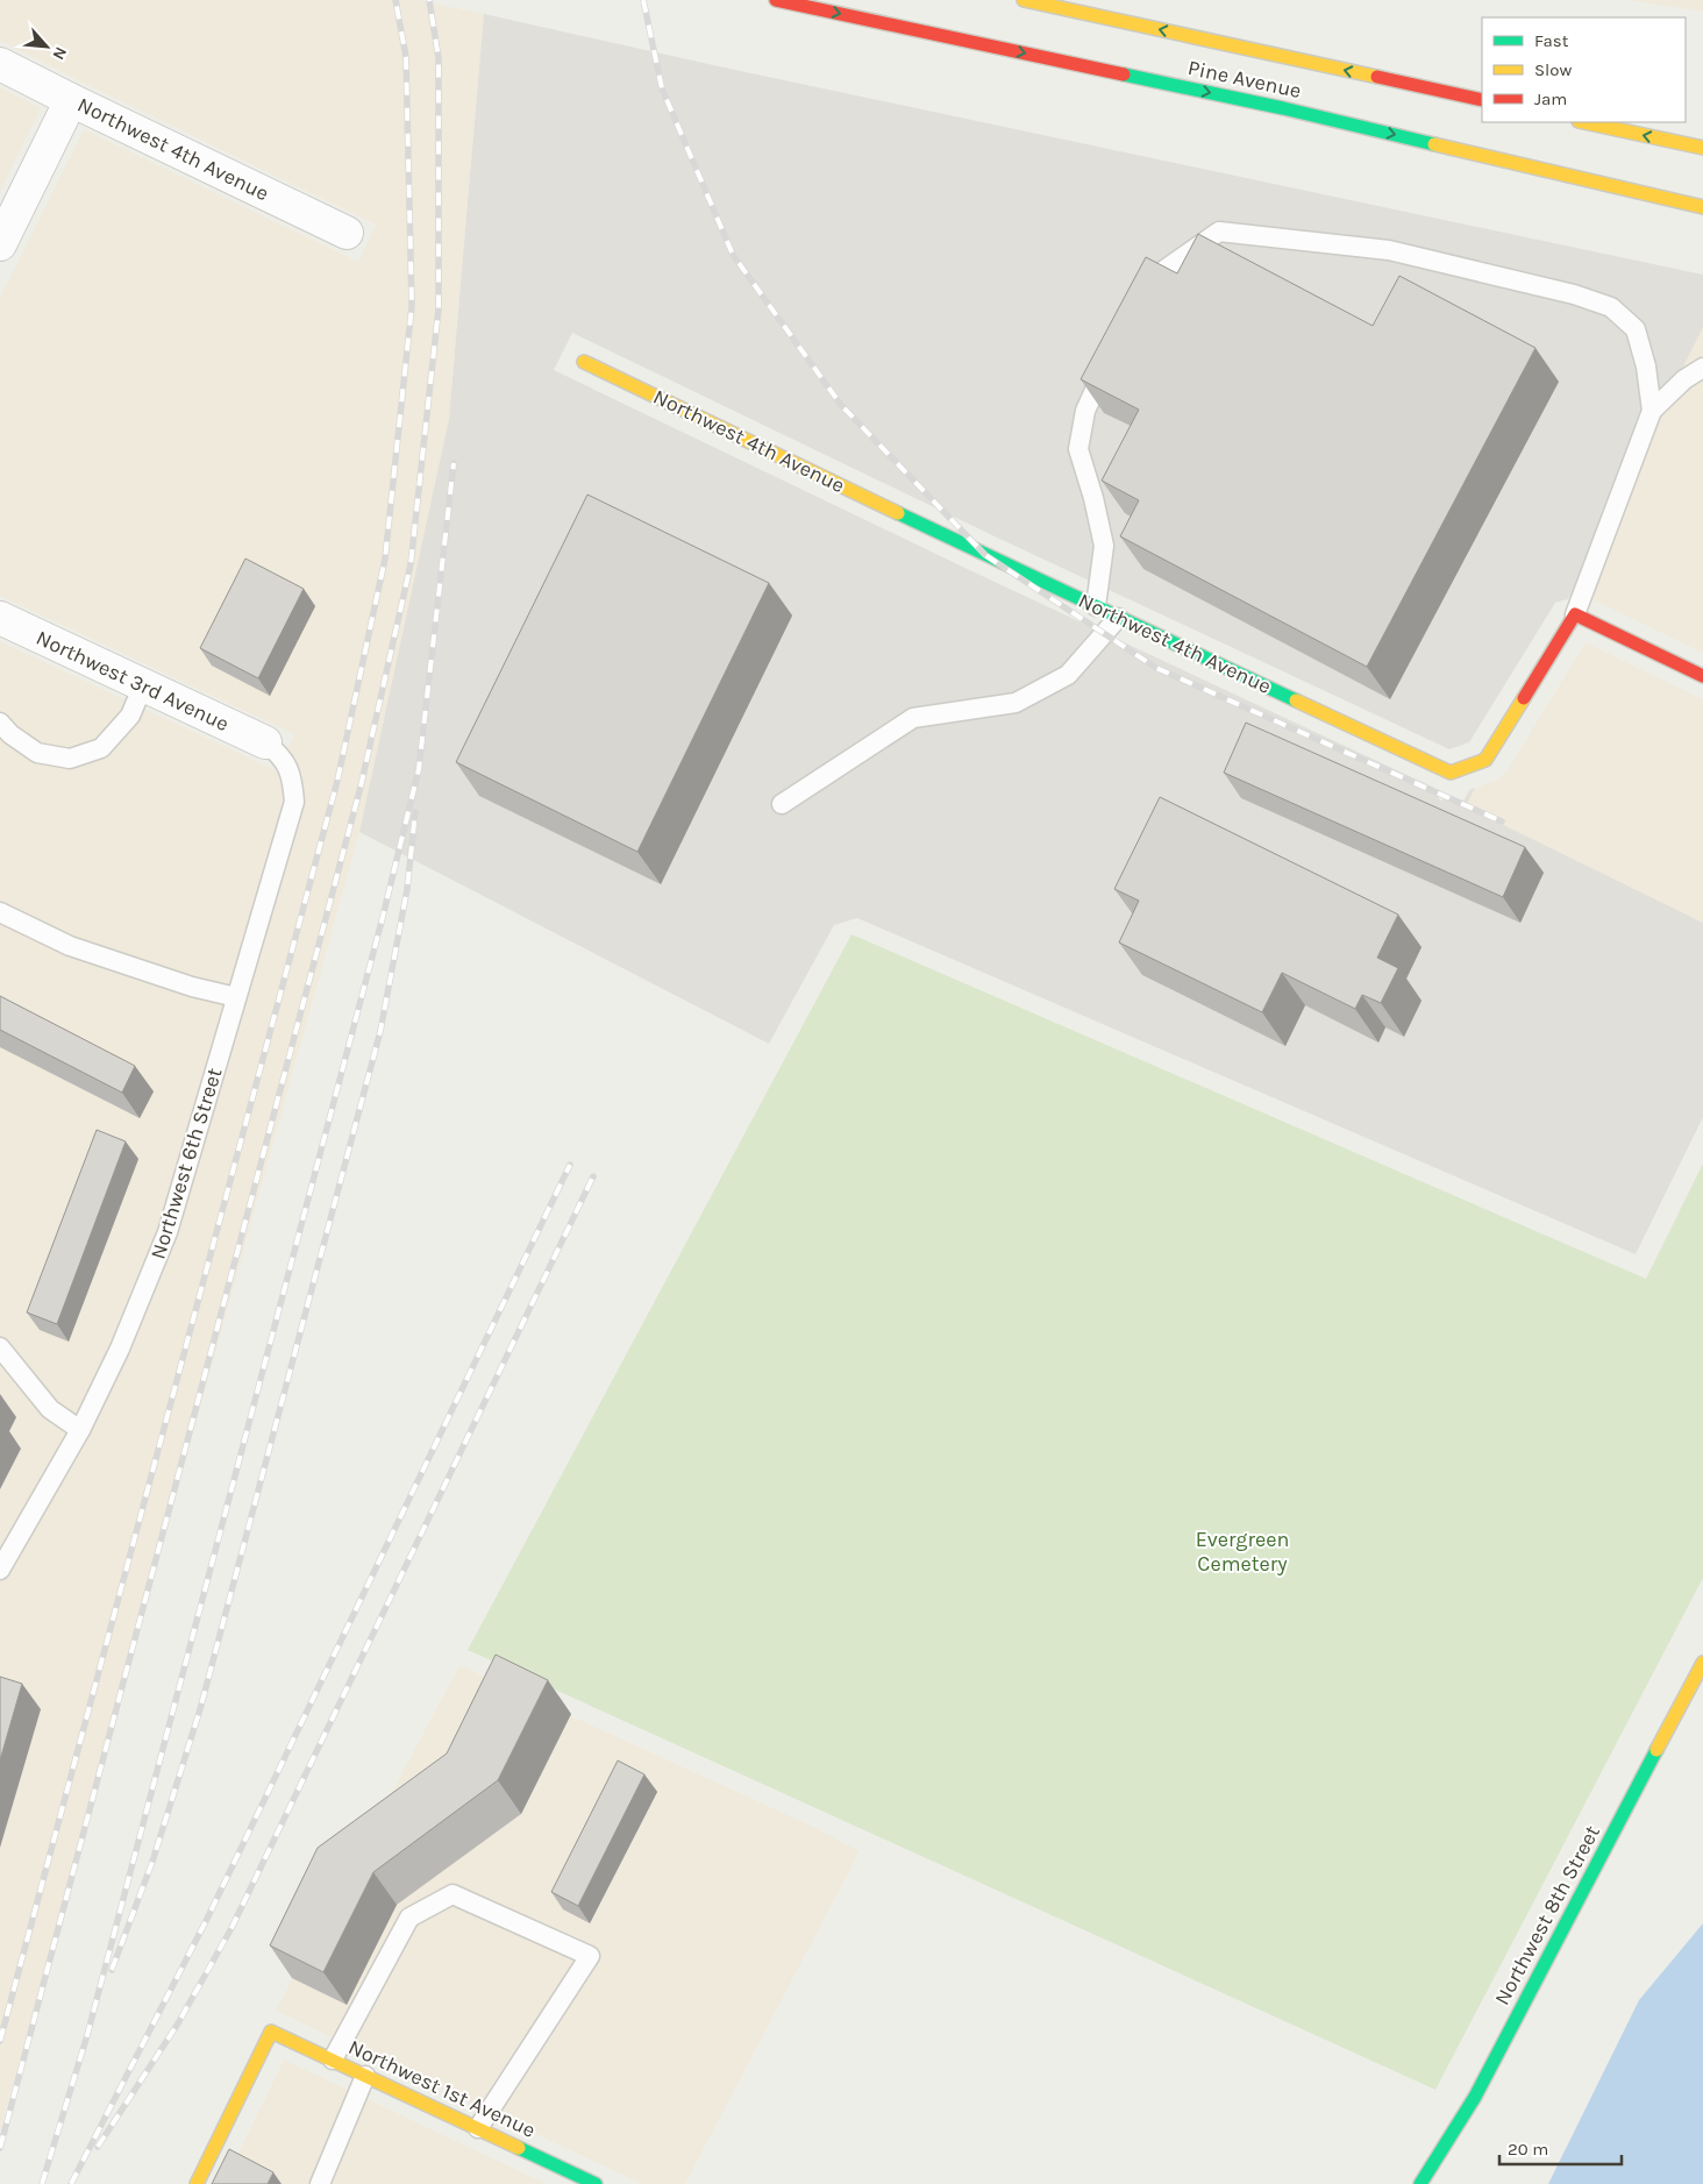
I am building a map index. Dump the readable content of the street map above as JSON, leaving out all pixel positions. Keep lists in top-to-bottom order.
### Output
{
  "streets": {
    "main road": [
      "Pine Avenue",
      "Northwest 4th Avenue",
      "Northwest 8th Street",
      "Northwest 1st Avenue"
    ],
    "street": ["Northwest 3rd Avenue"],
    "lane": ["Northwest 6th Street"]
  },
  "crossings": [
    ["Northwest 3rd Avenue", "Northwest 6th Street"]
  ],
  "parks": ["Evergreen Cemetery"],
  "legend": ["Fast", "Slow", "Jam"],
  "scale_bar": "20 m",
  "north": "bottom right"
}
